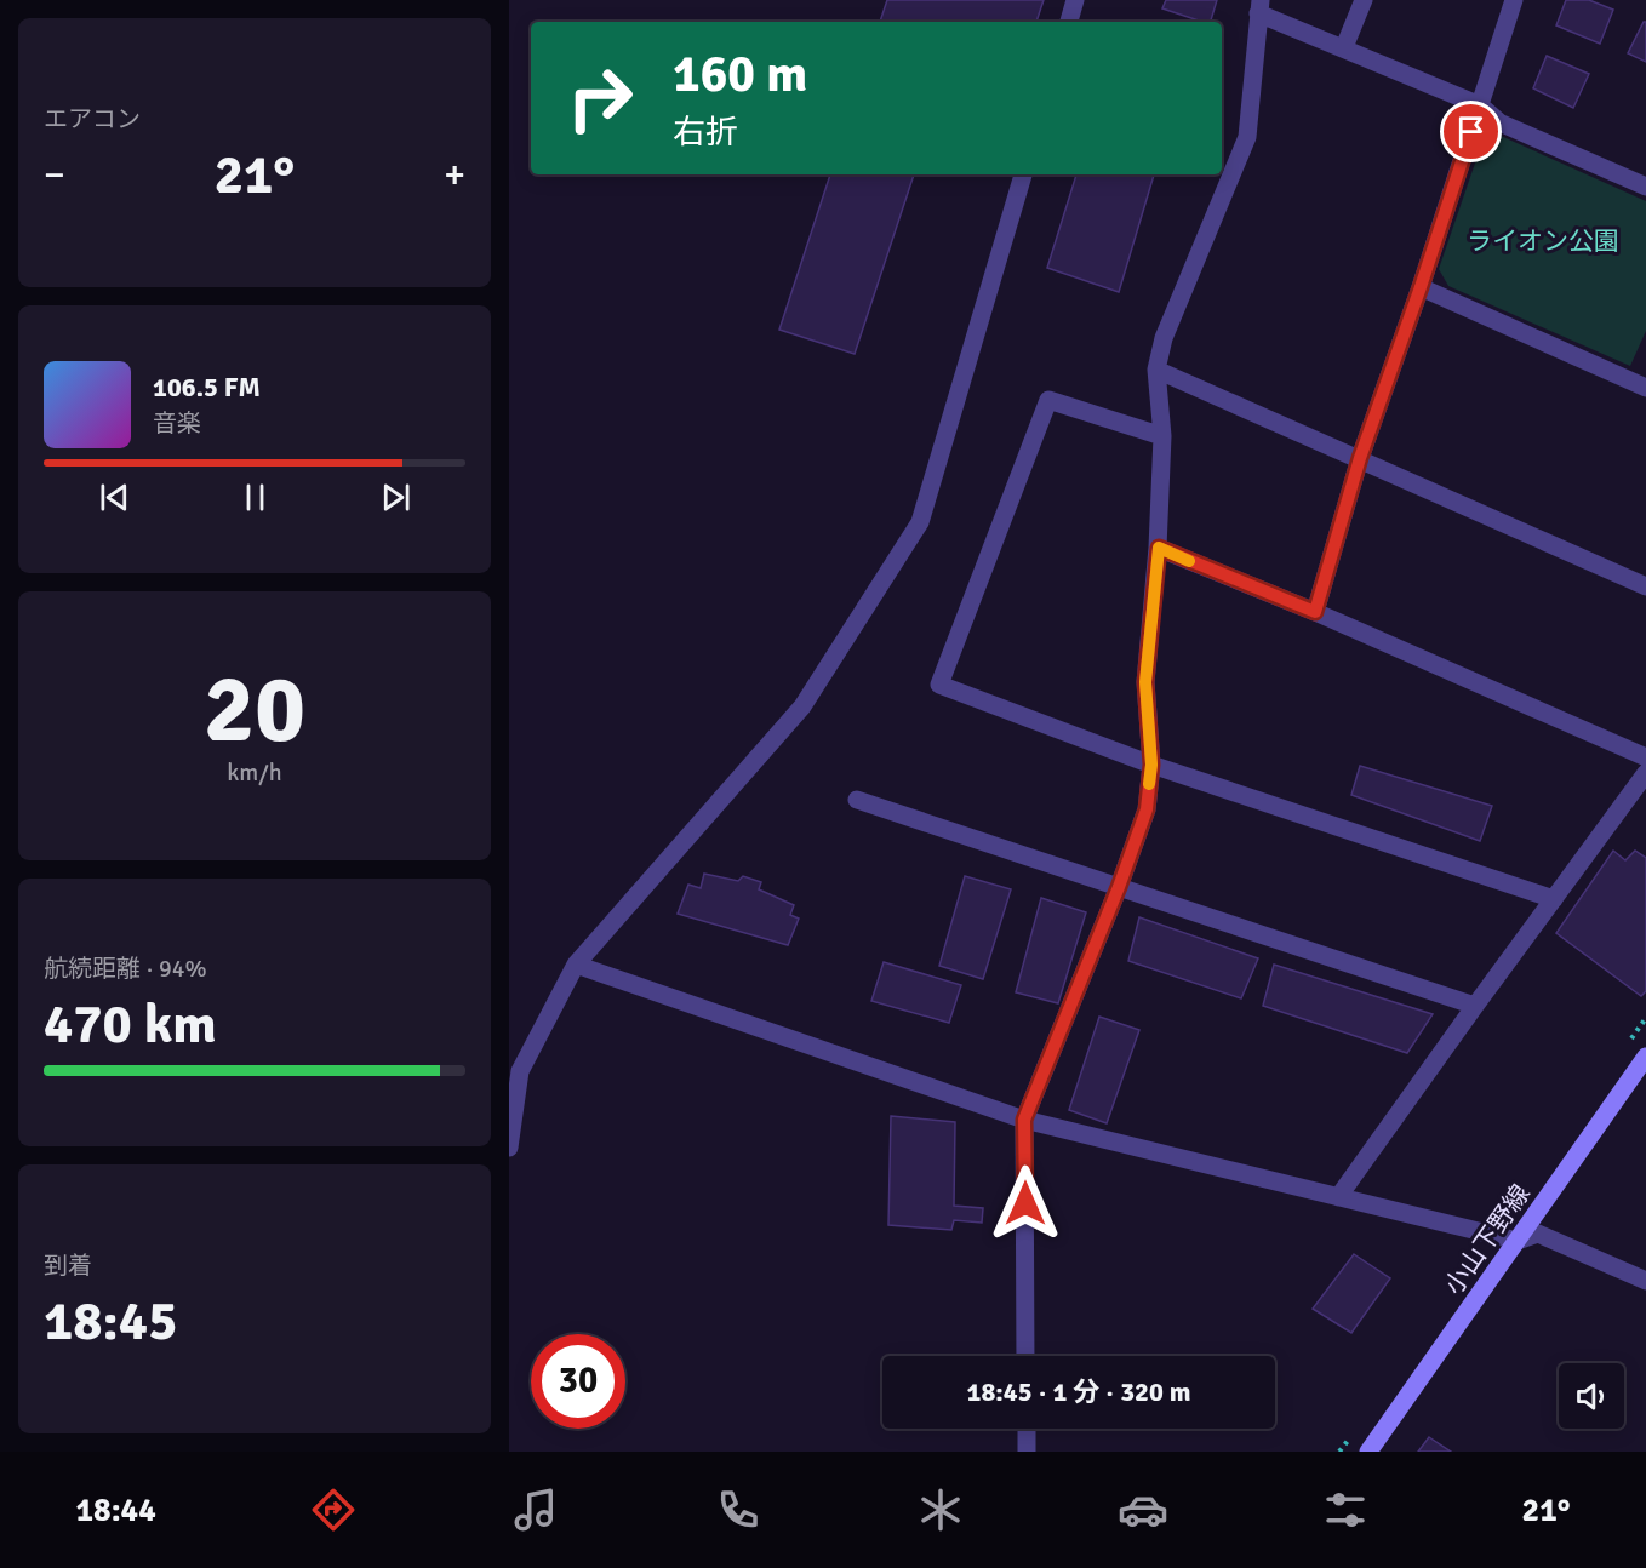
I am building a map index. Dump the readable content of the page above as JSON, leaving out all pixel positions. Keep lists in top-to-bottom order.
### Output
{
  "streets": {
    "main road": ["小山下野線"]
  },
  "parks": ["ライオン公園"],
  "page": {
    "tile": [
      "エアコン",
      ["20", "km/h"],
      ["航続距離 · 94%", "470 km"],
      ["到着", "18:45"]
    ],
    "turn": ["160 m", "右折"],
    "heat": ["−", "21°", "+"],
    "song": ["106.5 FM", "音楽"],
    "limit": "30",
    "trip": "18:45 · 1 分 · 320 m",
    "tabs": ["18:44", "21°"]
  }
}
